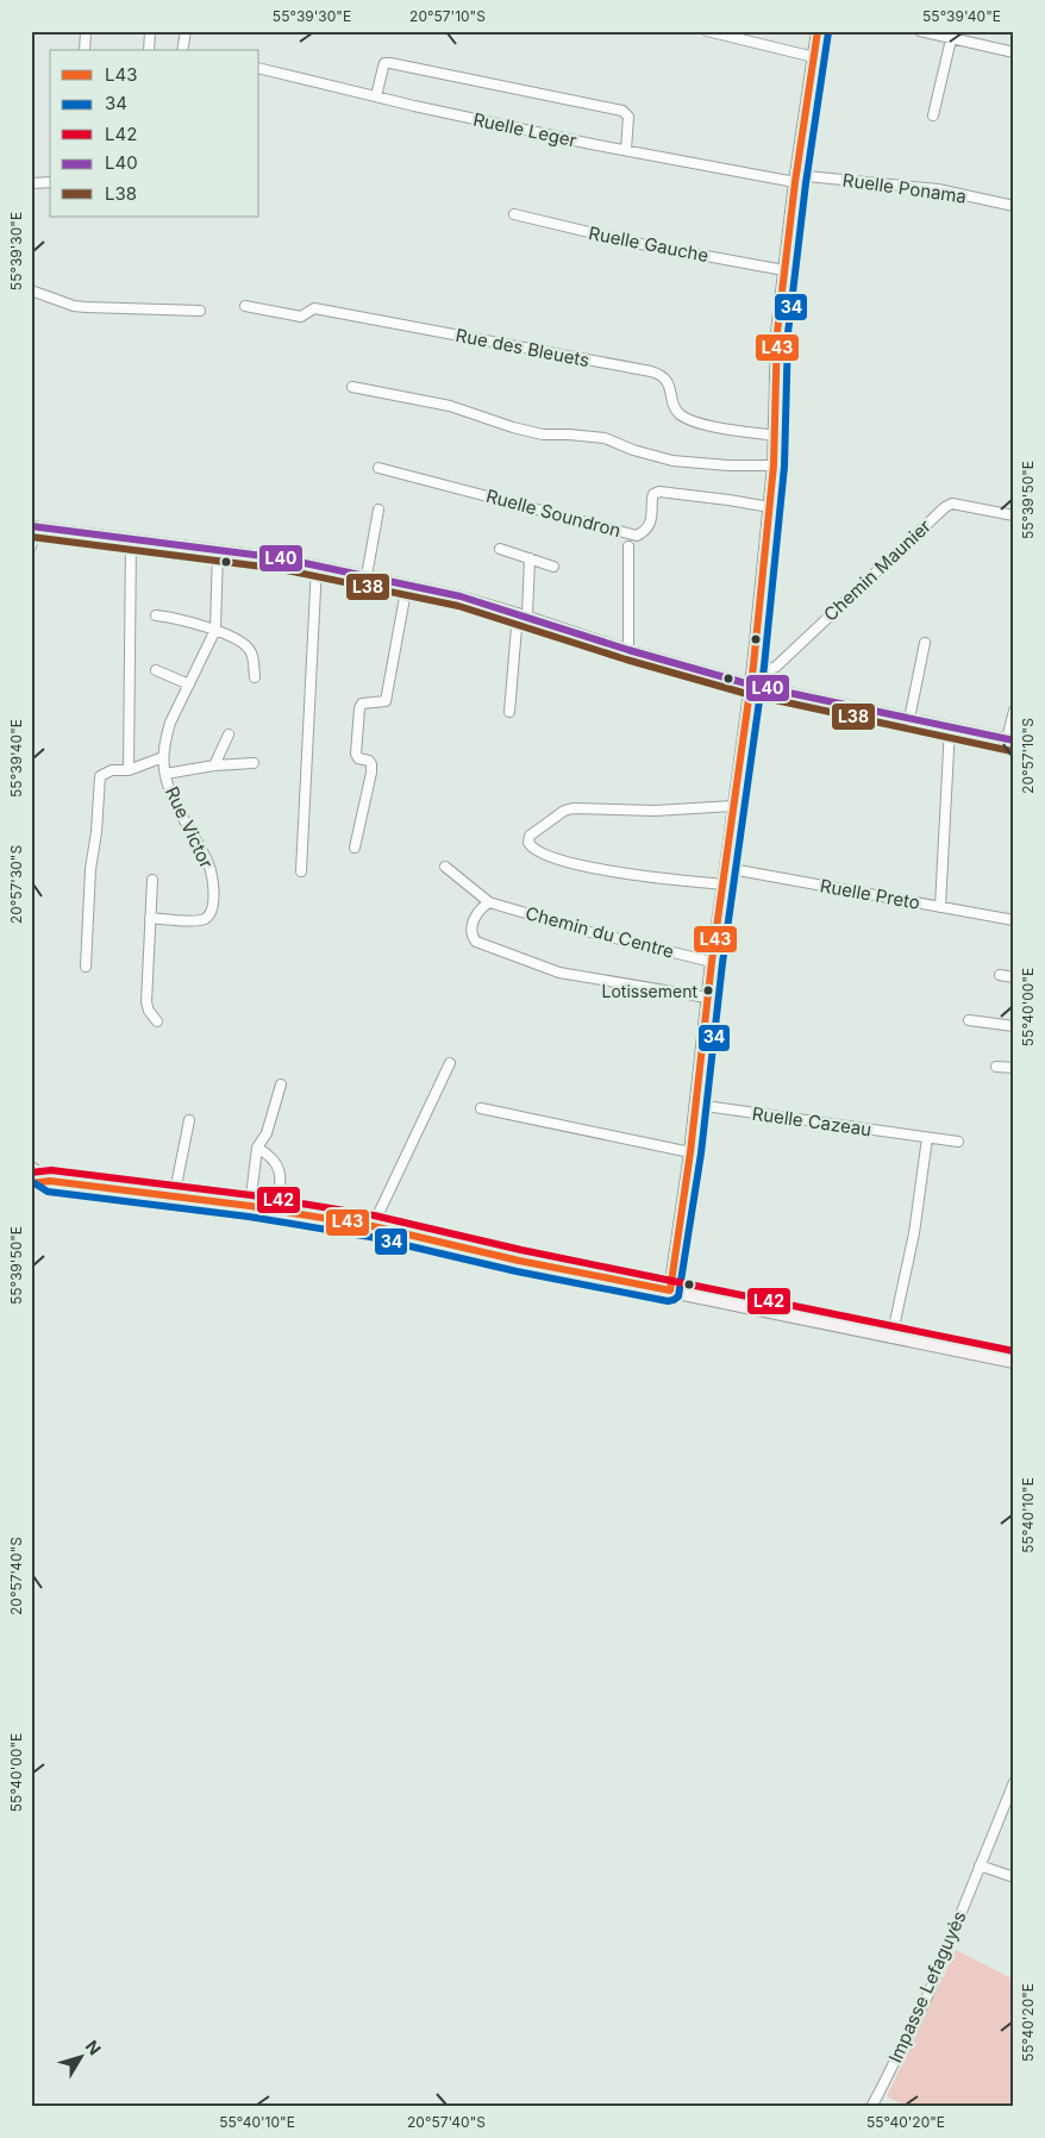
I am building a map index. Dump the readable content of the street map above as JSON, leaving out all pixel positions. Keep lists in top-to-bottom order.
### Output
{
  "streets": {
    "street": [
      "Ruelle Leger",
      "Ruelle Ponama",
      "Ruelle Gauche",
      "Rue des Bleuets",
      "Ruelle Soundron",
      "Chemin Maunier",
      "Rue Victor",
      "Ruelle Preto",
      "Chemin du Centre",
      "Ruelle Cazeau",
      "Impasse Lefaguyès"
    ]
  },
  "crossings": [
    ["Ruelle Leger", "Ruelle Ponama"]
  ],
  "places": ["Lotissement"],
  "lines": [
    "transit line L43",
    "transit line 34",
    "transit line L40",
    "transit line L38",
    "transit line L42"
  ],
  "legend": [
    "L43",
    "34",
    "L42",
    "L40",
    "L38"
  ],
  "north": "top right",
  "coordinates": [
    "55°39'30\"E",
    "20°57'10\"S",
    "55°39'40\"E",
    "55°39'50\"E",
    "20°57'30\"S",
    "55°40'00\"E",
    "55°40'10\"E",
    "20°57'40\"S",
    "55°40'20\"E"
  ]
}
